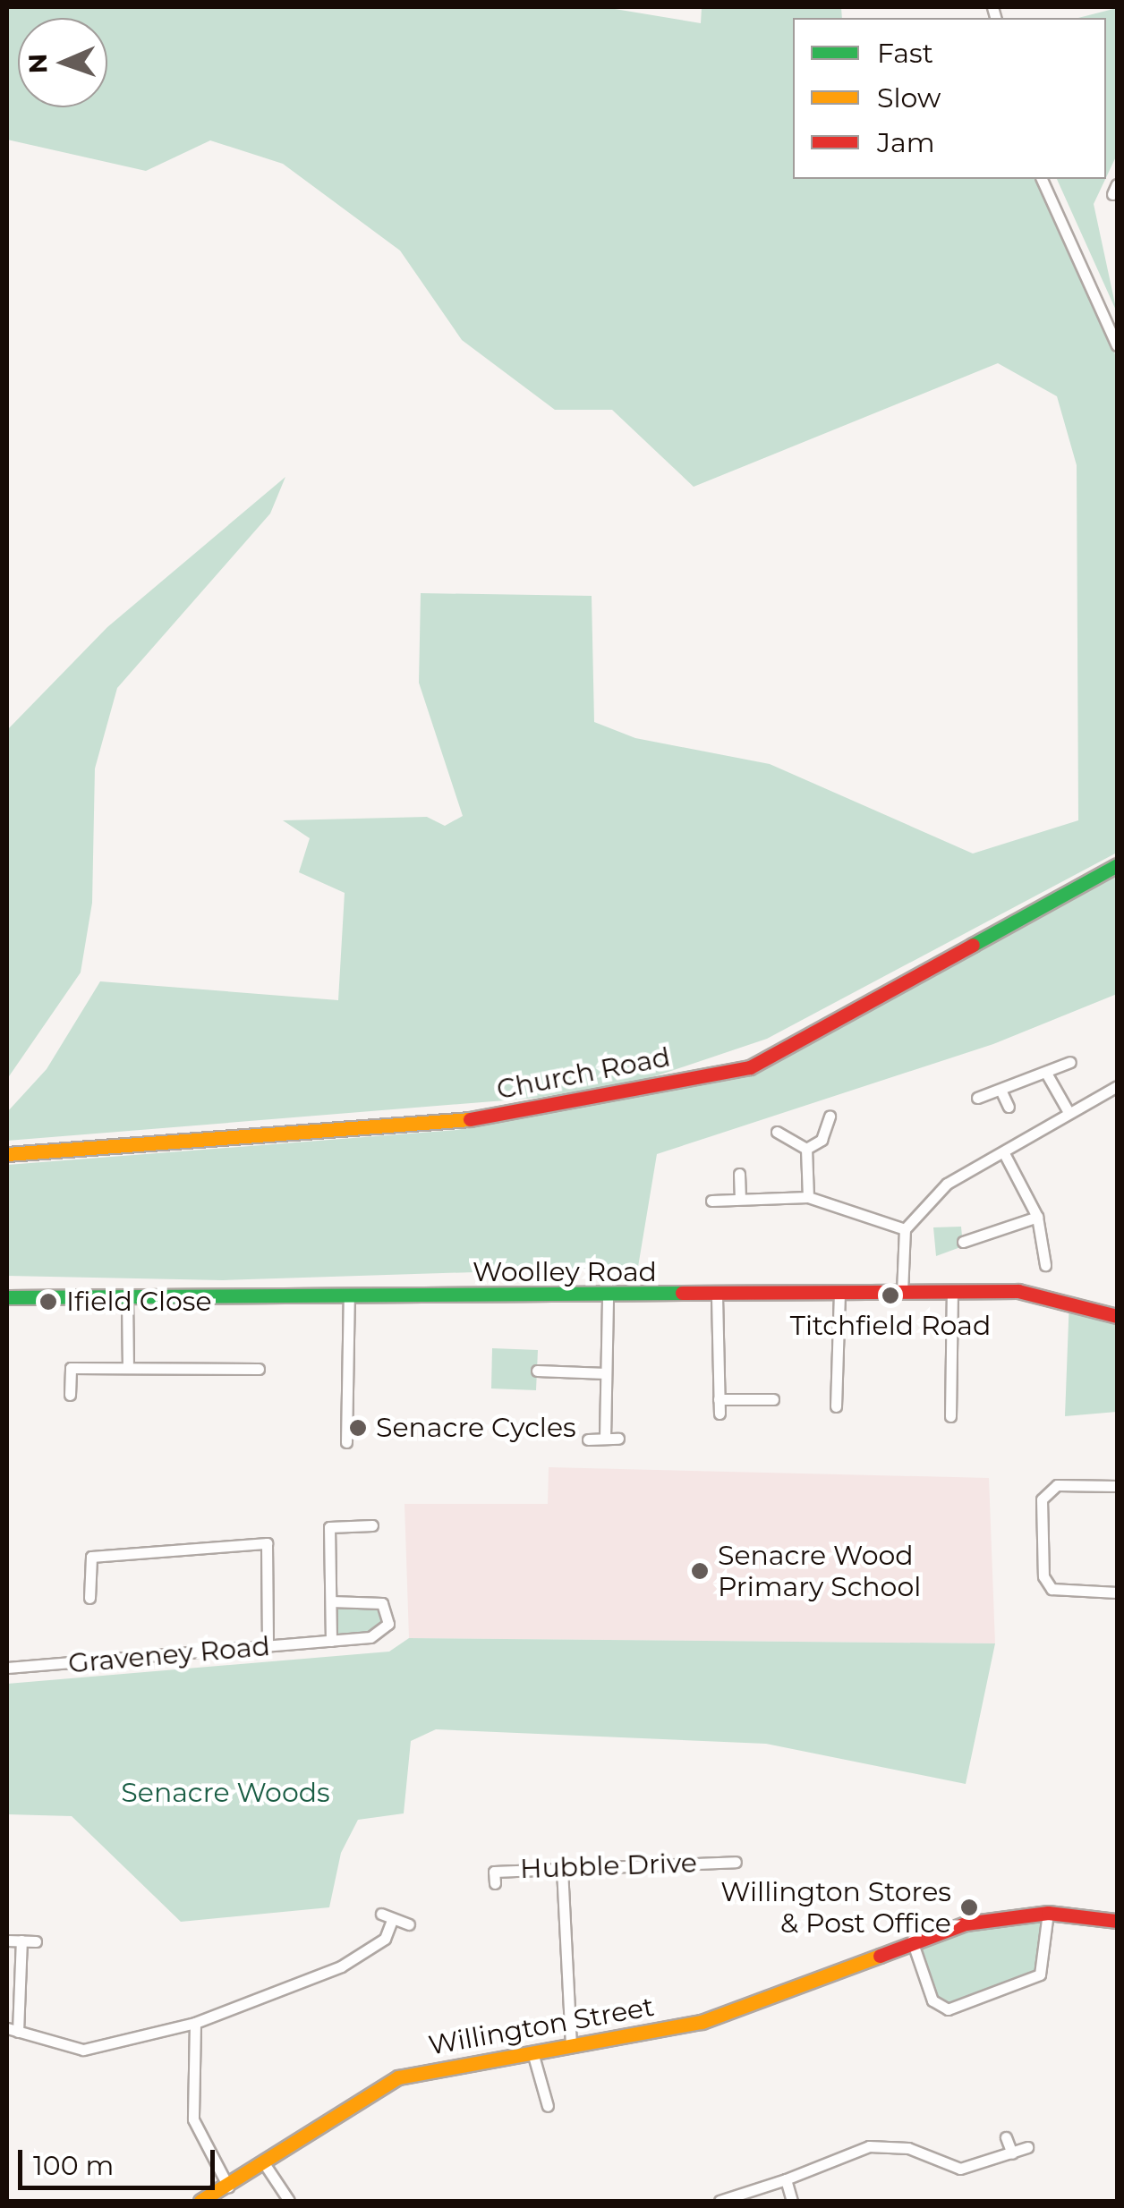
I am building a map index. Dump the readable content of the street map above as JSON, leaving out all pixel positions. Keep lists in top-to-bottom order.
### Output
{
  "streets": {
    "street": [
      "Church Road",
      "Woolley Road",
      "Graveney Road",
      "Hubble Drive",
      "Willington Street"
    ]
  },
  "parks": ["Senacre Woods"],
  "places": [
    "Titchfield Road",
    "Ifield Close",
    "Senacre Cycles",
    "Senacre Wood Primary School",
    "Willington Stores & Post Office"
  ],
  "legend": ["Fast", "Slow", "Jam"],
  "scale_bar": "100 m",
  "north": "left"
}
